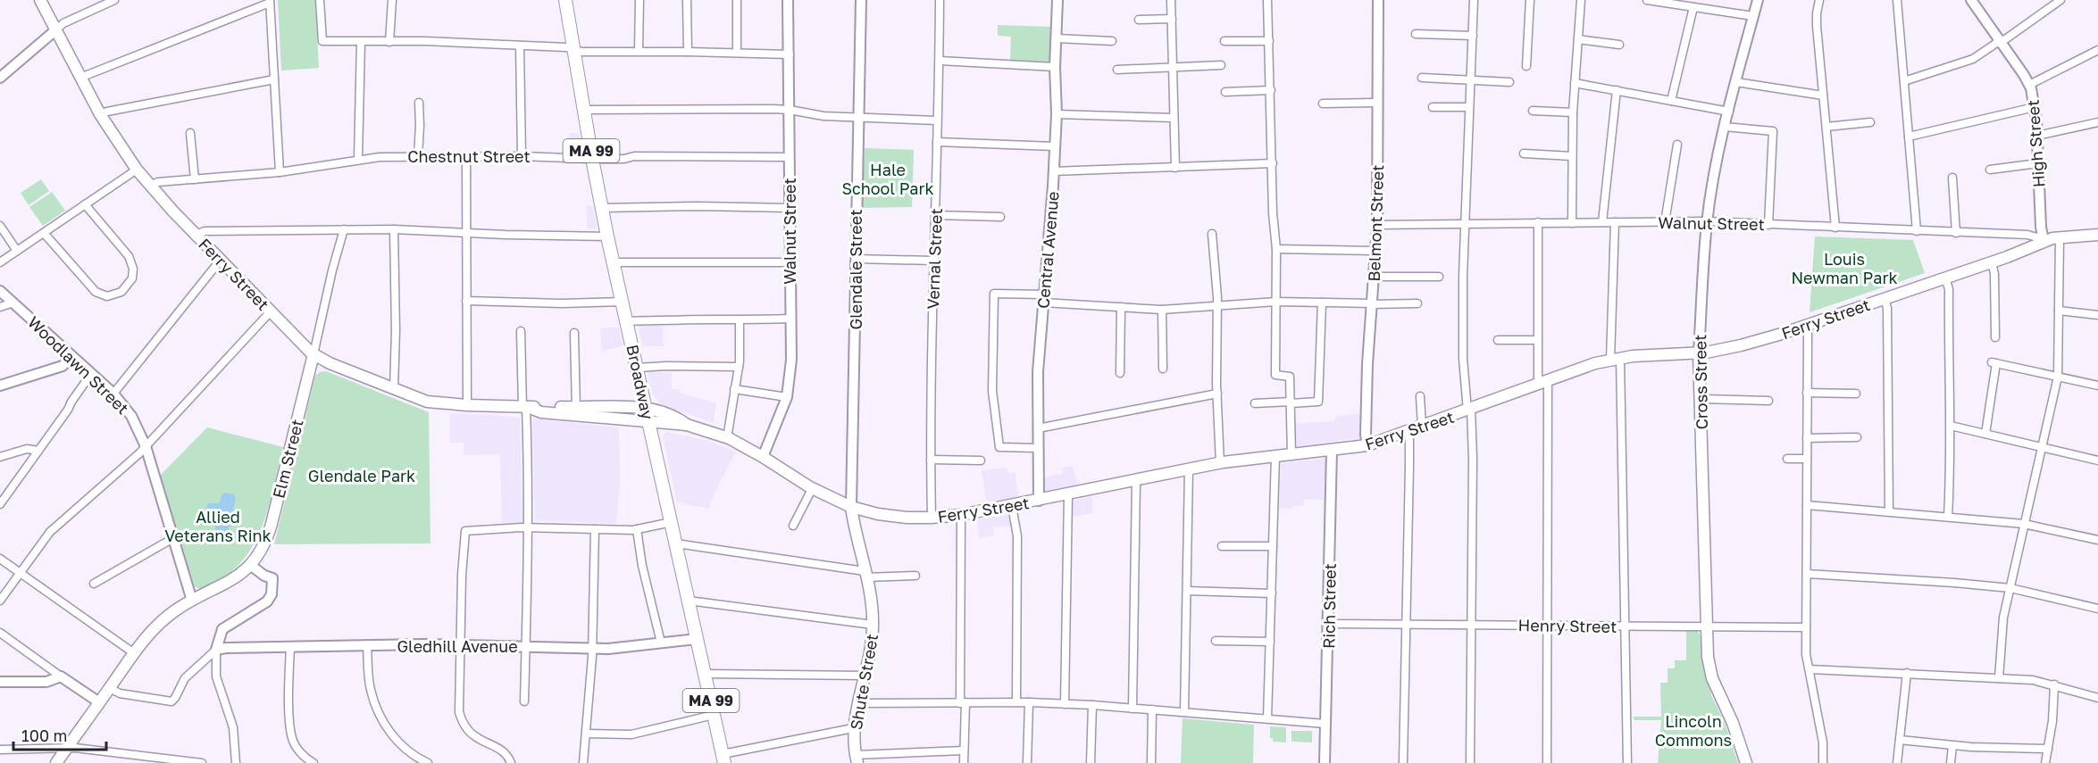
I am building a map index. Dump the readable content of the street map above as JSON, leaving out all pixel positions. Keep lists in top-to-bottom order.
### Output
{
  "streets": {
    "main road": [
      "MA 99",
      "Ferry Street",
      "Broadway",
      "Cross Street",
      "Elm Street",
      "Shute Street"
    ],
    "street": [
      "High Street",
      "Chestnut Street",
      "Belmont Street",
      "Walnut Street",
      "Central Avenue",
      "Vernal Street",
      "Glendale Street",
      "Woodlawn Street",
      "Rich Street",
      "Henry Street",
      "Gledhill Avenue"
    ]
  },
  "crossings": [
    ["High Street", "Walnut Street"],
    ["High Street", "Ferry Street"],
    ["Chestnut Street", "Walnut Street"],
    ["Chestnut Street", "Ferry Street"],
    ["Chestnut Street", "Broadway"],
    ["Belmont Street", "Walnut Street"],
    ["Belmont Street", "Ferry Street"],
    ["Walnut Street", "Ferry Street"],
    ["Walnut Street", "Cross Street"],
    ["Central Avenue", "Ferry Street"],
    ["Vernal Street", "Ferry Street"],
    ["Glendale Street", "Ferry Street"],
    ["Glendale Street", "Shute Street"],
    ["Ferry Street", "Broadway"],
    ["Ferry Street", "Cross Street"],
    ["Ferry Street", "Elm Street"],
    ["Ferry Street", "Rich Street"],
    ["Ferry Street", "Shute Street"],
    ["Woodlawn Street", "Elm Street"],
    ["Broadway", "Gledhill Avenue"],
    ["Cross Street", "Henry Street"],
    ["Rich Street", "Henry Street"]
  ],
  "parks": [
    "Hale School Park",
    "Louis Newman Park",
    "Glendale Park",
    "Allied Veterans Rink",
    "Lincoln Commons"
  ],
  "scale_bar": "100 m"
}
